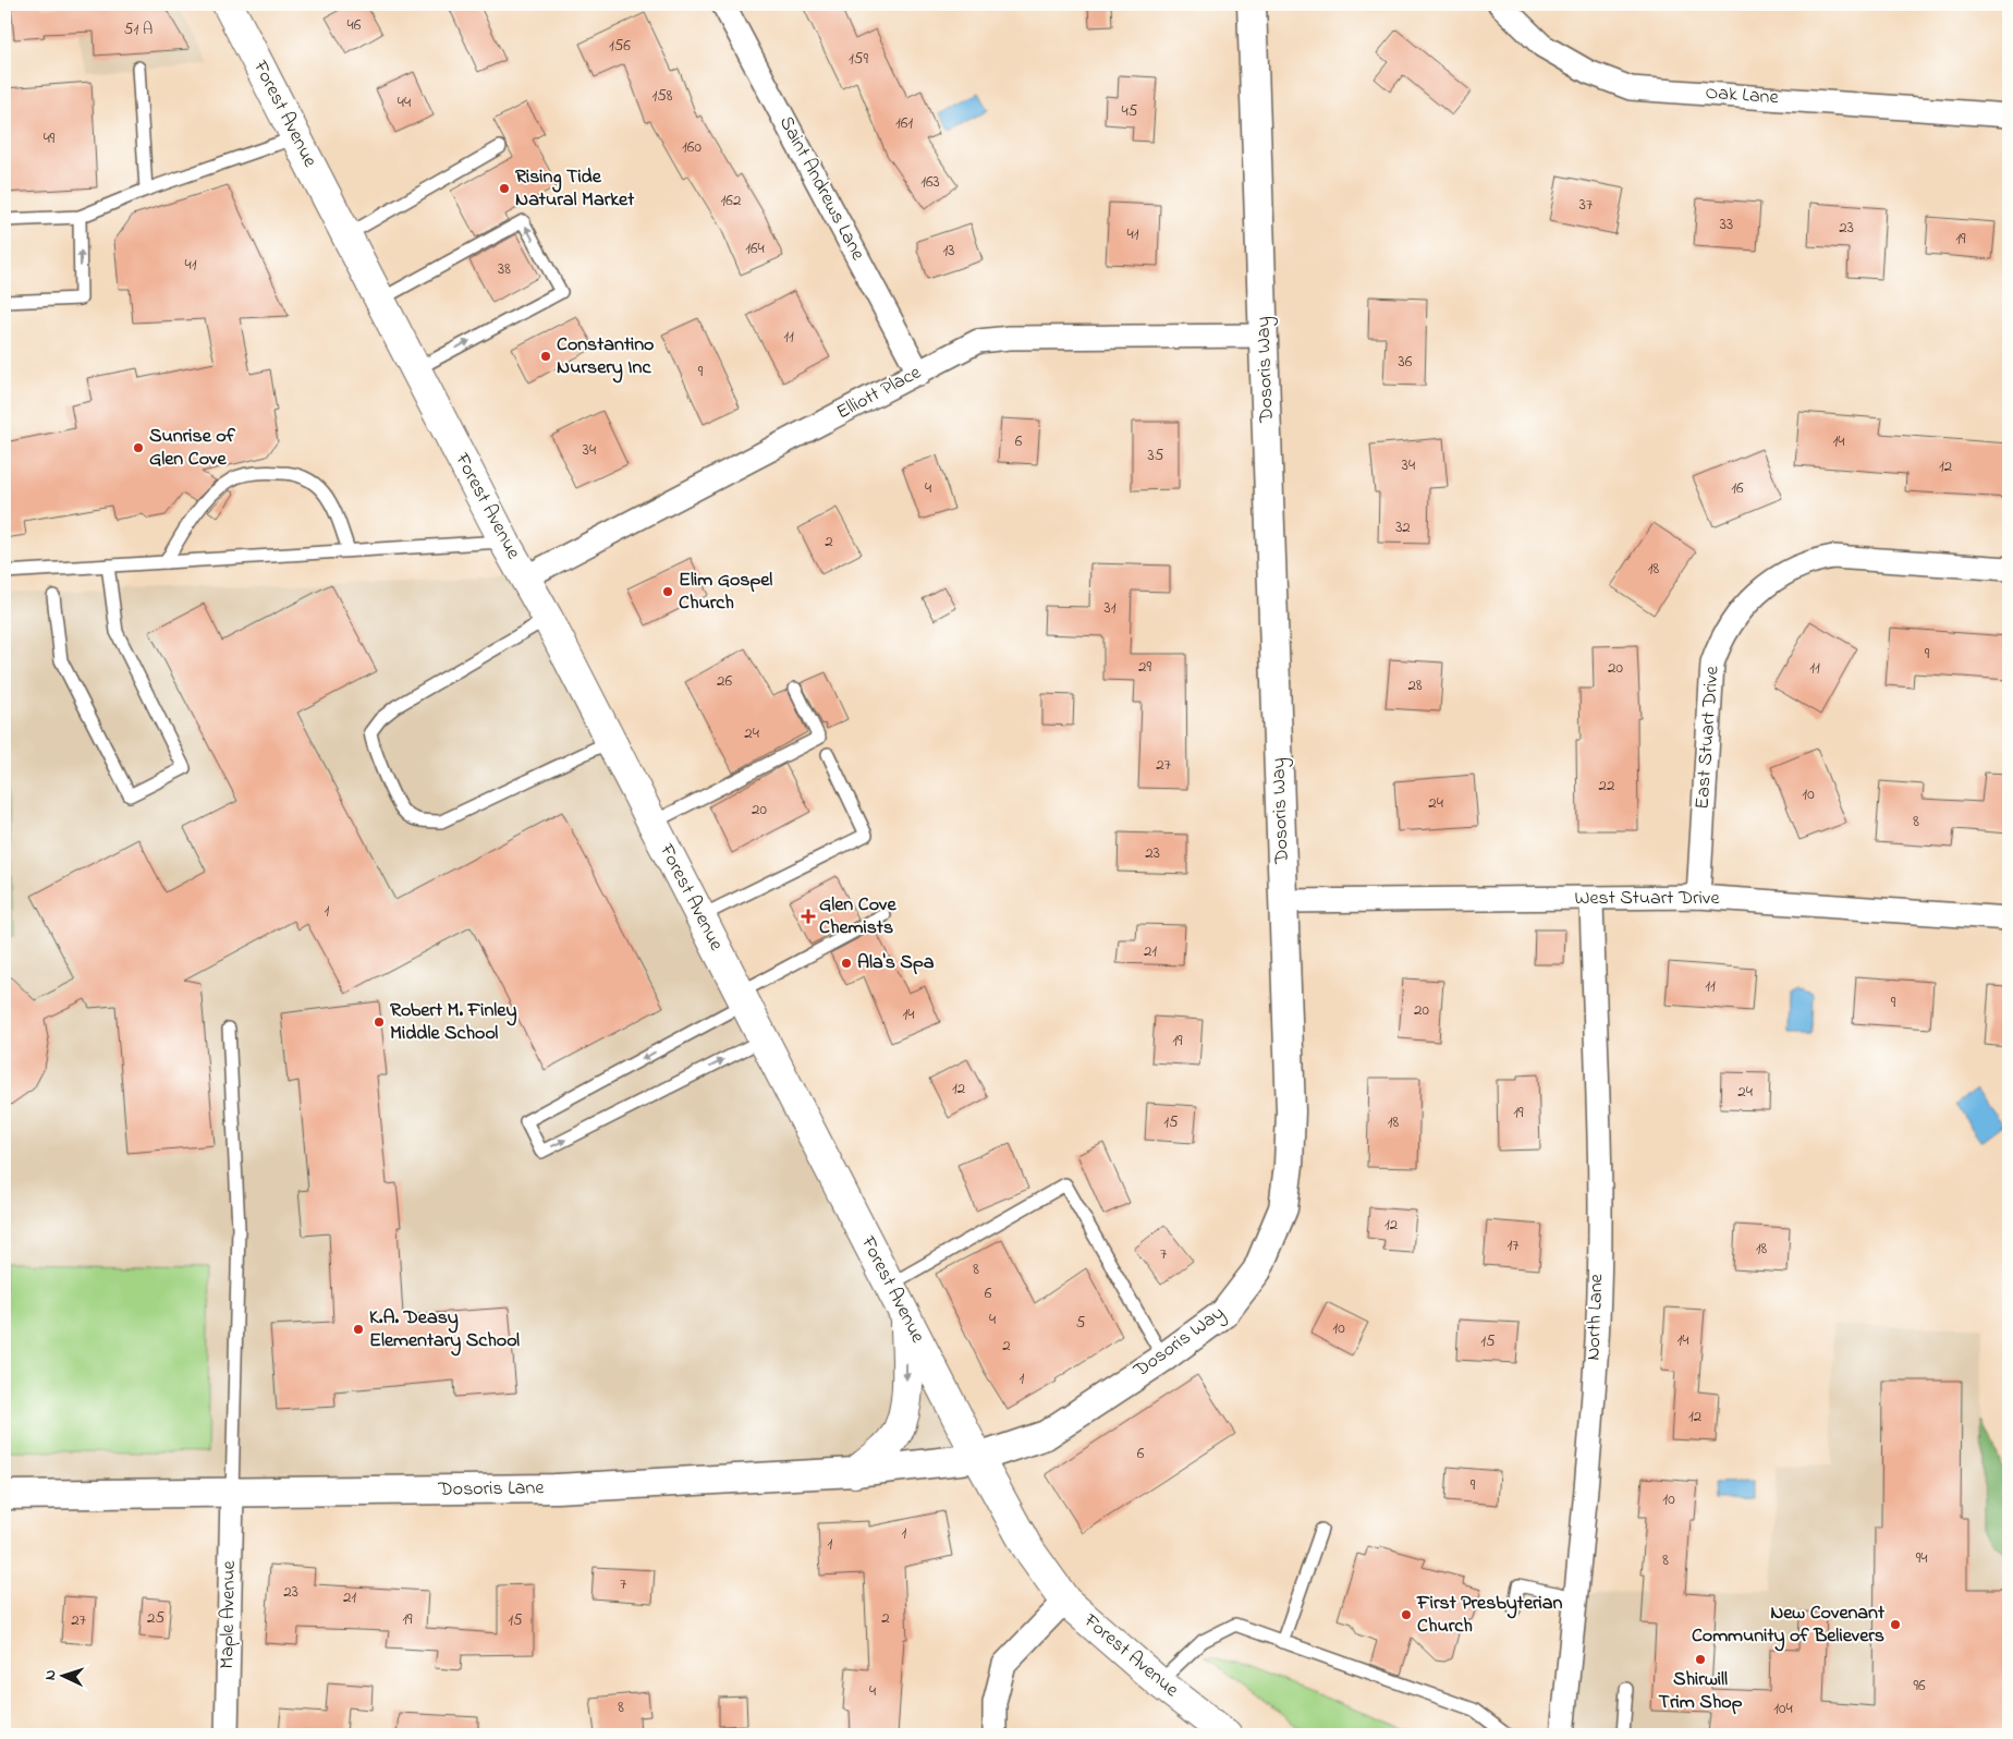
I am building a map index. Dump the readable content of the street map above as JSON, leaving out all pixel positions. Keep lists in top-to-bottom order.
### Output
{
  "streets": {
    "main road": ["Forest Avenue"],
    "street": [
      "Oak Lane",
      "Saint Andrews Lane",
      "Dosoris Way",
      "Elliott Place",
      "East Stuart Drive",
      "West Stuart Drive",
      "North Lane",
      "Dosoris Lane",
      "Maple Avenue"
    ]
  },
  "crossings": [
    ["Forest Avenue", "Dosoris Way"],
    ["Forest Avenue", "Elliott Place"],
    ["Forest Avenue", "Dosoris Lane"],
    ["Saint Andrews Lane", "Elliott Place"],
    ["Dosoris Way", "Elliott Place"],
    ["Dosoris Way", "West Stuart Drive"],
    ["Dosoris Way", "Dosoris Lane"],
    ["East Stuart Drive", "West Stuart Drive"],
    ["West Stuart Drive", "North Lane"],
    ["Dosoris Lane", "Maple Avenue"]
  ],
  "places": {
    "other": [
      "Rising Tide Natural Market",
      "Constantino Nursery Inc",
      "Sunrise of Glen Cove",
      "Elim Gospel Church",
      "Ala's Spa",
      "Robert M. Finley Middle School",
      "K.A. Deasy Elementary School",
      "First Presbyterian Church",
      "New Covenant Community of Believers",
      "Shirwill Trim Shop"
    ],
    "health": ["Glen Cove Chemists"]
  },
  "house_numbers": [
    "46",
    "51 A",
    "156",
    "159",
    "158",
    "44",
    "45",
    "161",
    "49",
    "160",
    "163",
    "162",
    "37",
    "33",
    "23",
    "41",
    "19",
    "164",
    "13",
    "41",
    "38",
    "11",
    "36",
    "9",
    "6",
    "14",
    "34",
    "35",
    "34",
    "12",
    "4",
    "16",
    "32",
    "2",
    "18",
    "31",
    "9",
    "29",
    "20",
    "11",
    "26",
    "28",
    "24",
    "27",
    "22",
    "10",
    "24",
    "20",
    "8",
    "23",
    "1",
    "21",
    "11",
    "9",
    "20",
    "14",
    "19",
    "12",
    "24",
    "19",
    "15",
    "18",
    "12",
    "17",
    "18",
    "7",
    "8",
    "6",
    "4",
    "5",
    "10",
    "14",
    "15",
    "2",
    "1",
    "12",
    "6",
    "9",
    "10",
    "1",
    "1",
    "94",
    "8",
    "7",
    "23",
    "21",
    "25",
    "2",
    "19",
    "27",
    "15",
    "96",
    "4",
    "8",
    "104"
  ],
  "north": "left"
}
